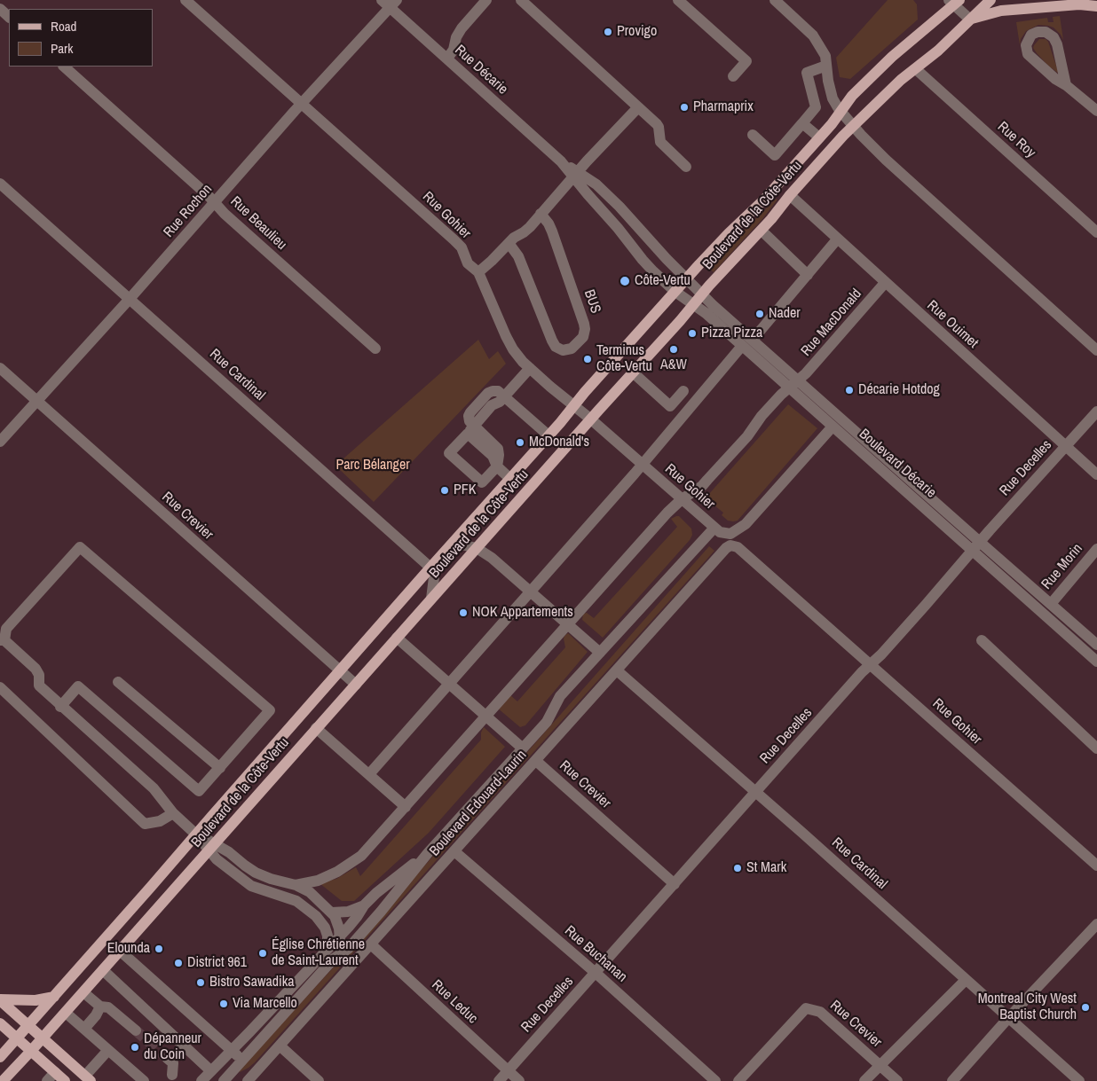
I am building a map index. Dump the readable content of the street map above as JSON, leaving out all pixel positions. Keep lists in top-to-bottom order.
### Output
{
  "streets": {
    "main road": ["Boulevard de la Côte-Vertu"],
    "street": [
      "Rue Décarie",
      "Rue Roy",
      "Rue Rochon",
      "Rue Gohier",
      "Rue Beaulieu",
      "BUS",
      "Rue MacDonald",
      "Rue Ouimet",
      "Rue Cardinal",
      "Boulevard Décarie",
      "Rue Decelles",
      "Rue Crevier",
      "Rue Morin",
      "Boulevard Edouard-Laurin",
      "Rue Buchanan",
      "Rue Leduc"
    ]
  },
  "crossings": [
    ["Rue Décarie", "Rue Rochon"],
    ["Rue Décarie", "Boulevard de la Côte-Vertu"],
    ["Rue Décarie", "Boulevard Décarie"],
    ["Rue Roy", "Boulevard de la Côte-Vertu"],
    ["Rue Rochon", "Rue Gohier"],
    ["Rue Rochon", "Rue Beaulieu"],
    ["Rue Rochon", "Rue Cardinal"],
    ["Rue Rochon", "Rue Crevier"],
    ["Rue Gohier", "Boulevard de la Côte-Vertu"],
    ["Rue Gohier", "Rue Decelles"],
    ["Rue Gohier", "Boulevard Edouard-Laurin"],
    ["Boulevard de la Côte-Vertu", "Rue Ouimet"],
    ["Boulevard de la Côte-Vertu", "Rue Cardinal"],
    ["Boulevard de la Côte-Vertu", "Boulevard Décarie"],
    ["Boulevard de la Côte-Vertu", "Rue Crevier"],
    ["Rue MacDonald", "Rue Ouimet"],
    ["Rue MacDonald", "Boulevard Décarie"],
    ["Rue Ouimet", "Rue Decelles"],
    ["Rue Cardinal", "Rue Decelles"],
    ["Rue Cardinal", "Boulevard Edouard-Laurin"],
    ["Boulevard Décarie", "Rue Decelles"],
    ["Boulevard Décarie", "Rue Morin"],
    ["Rue Decelles", "Rue Crevier"],
    ["Rue Decelles", "Rue Buchanan"],
    ["Rue Decelles", "Rue Leduc"],
    ["Rue Crevier", "Boulevard Edouard-Laurin"],
    ["Boulevard Edouard-Laurin", "Rue Buchanan"],
    ["Boulevard Edouard-Laurin", "Rue Leduc"]
  ],
  "parks": ["Parc Bélanger"],
  "places": [
    "Provigo",
    "Pharmaprix",
    "Côte-Vertu",
    "Nader",
    "Pizza Pizza",
    "A&W",
    "Terminus Côte-Vertu",
    "Décarie Hotdog",
    "McDonald's",
    "PFK",
    "NOK Appartements",
    "St Mark",
    "Elounda",
    "Église Chrétienne de Saint-Laurent",
    "District 961",
    "Bistro Sawadika",
    "Via Marcello",
    "Montreal City West Baptist Church",
    "Dépanneur du Coin"
  ],
  "legend": ["Road", "Park"]
}
